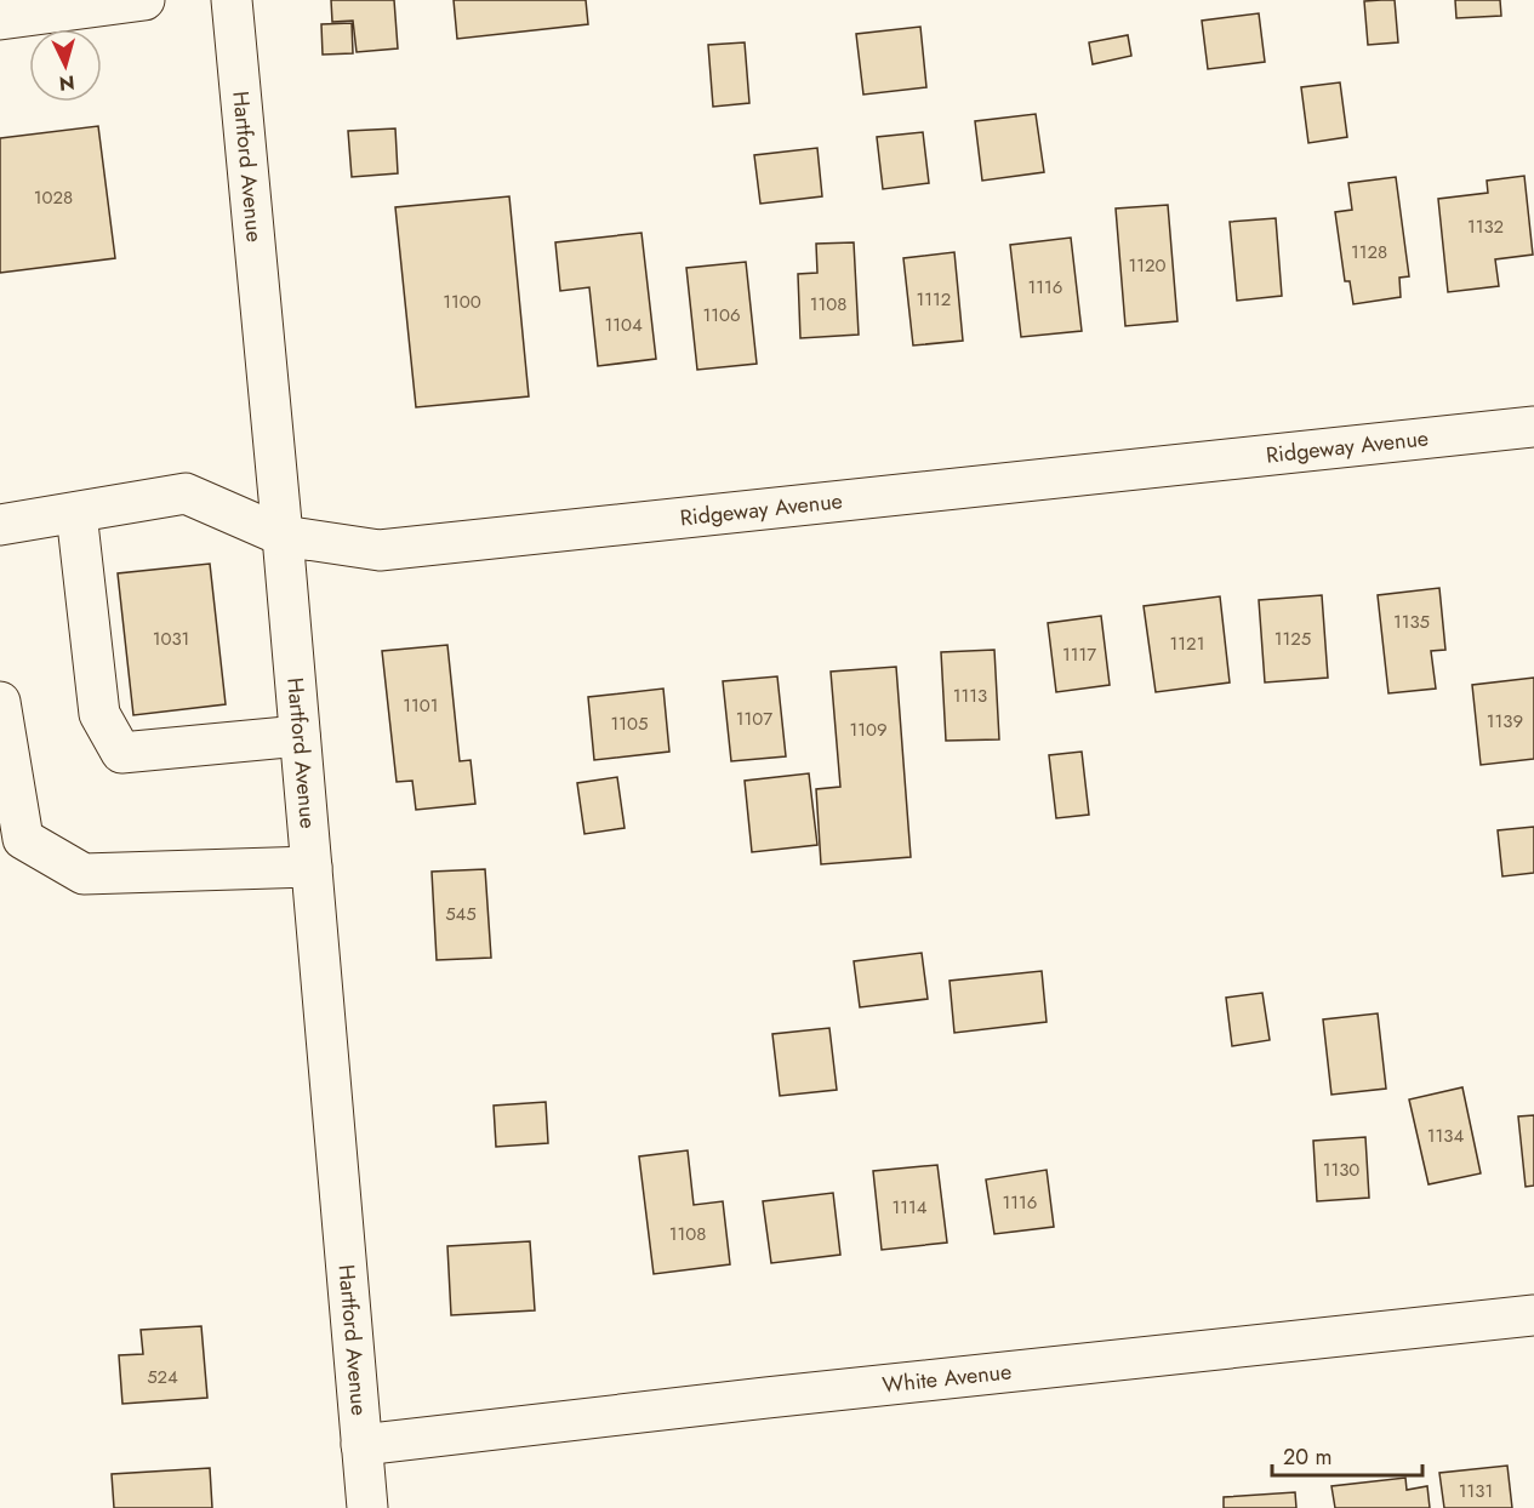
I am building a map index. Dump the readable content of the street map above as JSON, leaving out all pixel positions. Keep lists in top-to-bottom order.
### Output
{
  "streets": {
    "street": ["Hartford Avenue", "Ridgeway Avenue", "White Avenue"]
  },
  "crossings": [
    ["Hartford Avenue", "Ridgeway Avenue"],
    ["Hartford Avenue", "White Avenue"]
  ],
  "house_numbers": [
    "1028",
    "1132",
    "1128",
    "1120",
    "1116",
    "1112",
    "1100",
    "1108",
    "1106",
    "1104",
    "1135",
    "1031",
    "1125",
    "1121",
    "1117",
    "1113",
    "1101",
    "1107",
    "1139",
    "1105",
    "1109",
    "545",
    "1134",
    "1130",
    "1116",
    "1114",
    "1108",
    "524",
    "1131"
  ],
  "scale_bar": "20 m",
  "north": "bottom"
}
